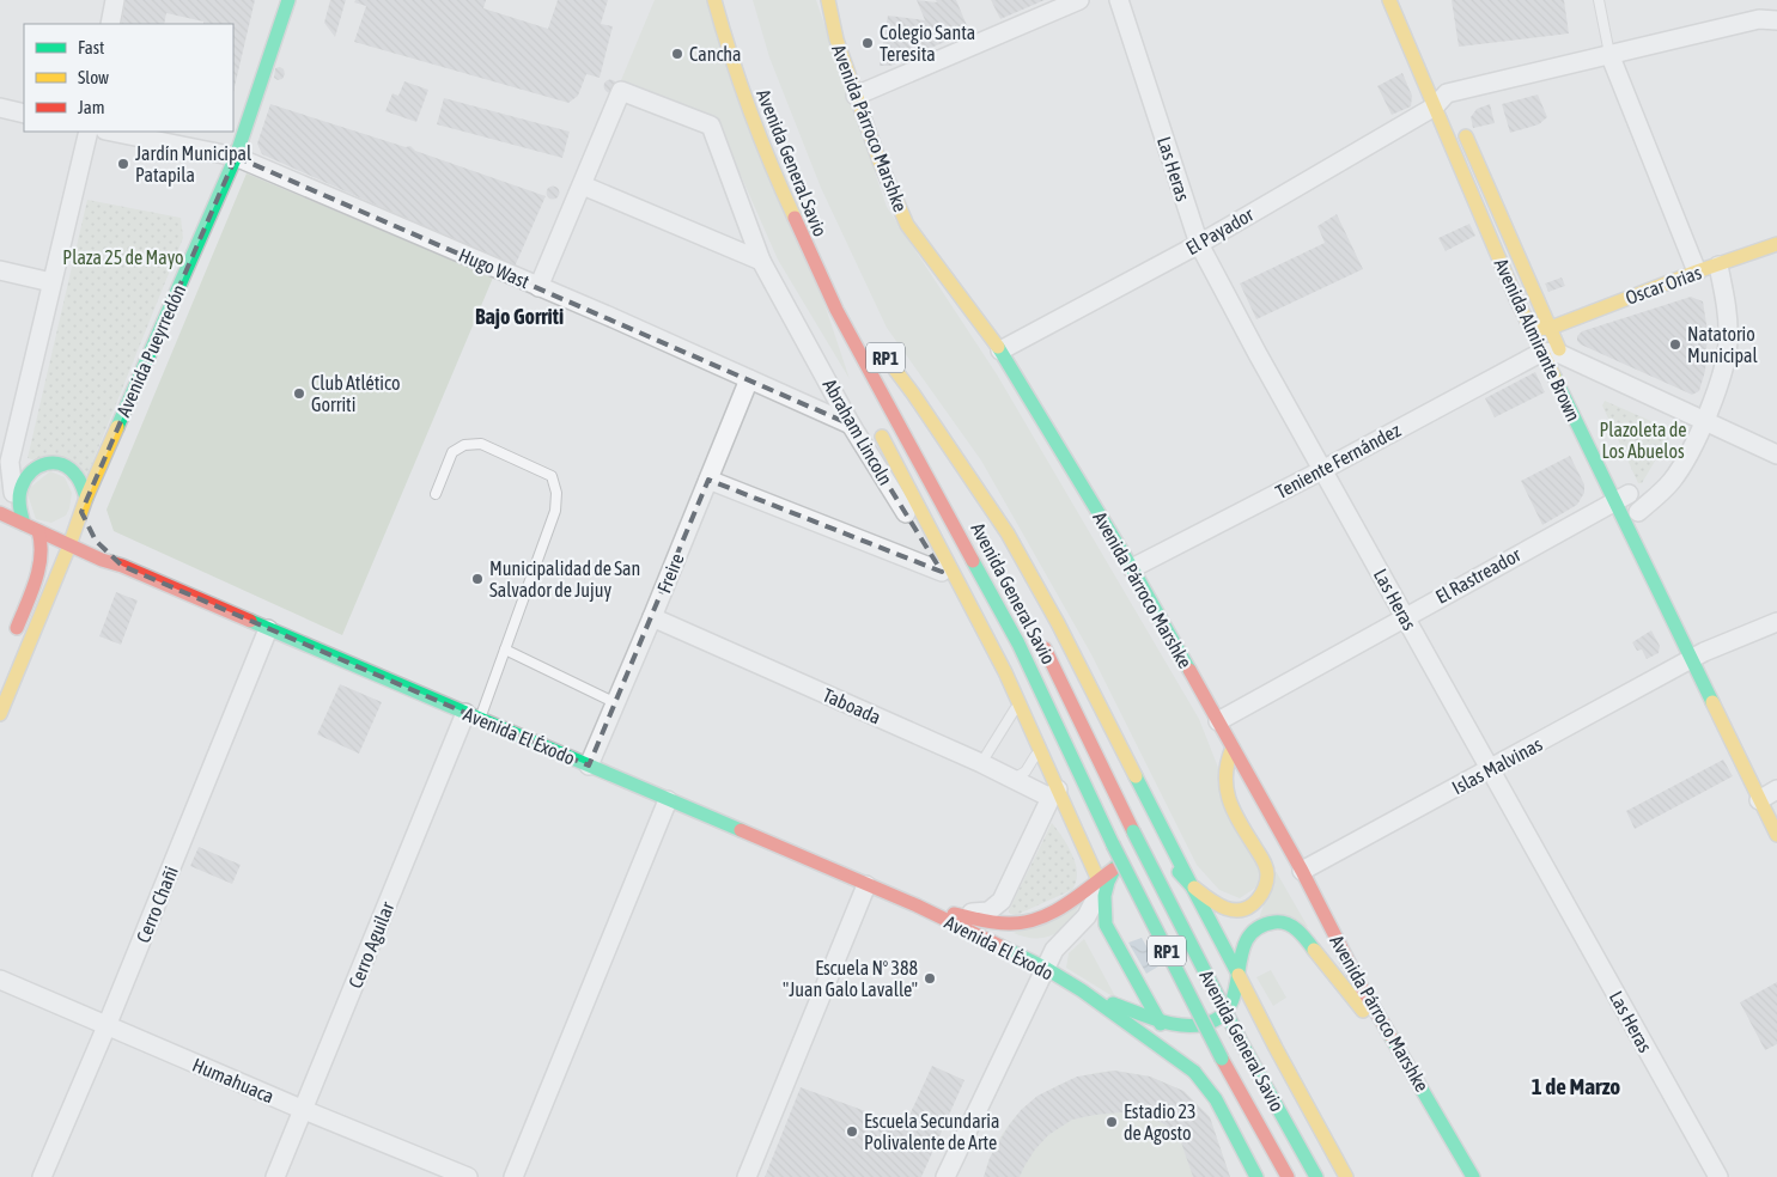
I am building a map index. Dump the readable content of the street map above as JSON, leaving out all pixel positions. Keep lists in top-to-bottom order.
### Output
{
  "streets": {
    "main road": [
      "Avenida Párroco Marshke",
      "Avenida General Savio",
      "Oscar Orias",
      "Avenida Almirante Brown",
      "Avenida Pueyrredón",
      "RP1",
      "Avenida El Éxodo"
    ],
    "street": [
      "Las Heras",
      "El Payador",
      "Hugo Wast",
      "Abraham Lincoln",
      "Teniente Fernández",
      "Freire",
      "El Rastreador",
      "Taboada",
      "Islas Malvinas",
      "Cerro Chañi",
      "Cerro Aguilar",
      "Humahuaca"
    ]
  },
  "crossings": [
    ["Avenida Párroco Marshke", "El Payador"],
    ["Avenida Párroco Marshke", "Teniente Fernández"],
    ["Avenida Párroco Marshke", "El Rastreador"],
    ["Avenida Párroco Marshke", "Avenida El Éxodo"],
    ["Avenida Párroco Marshke", "Islas Malvinas"],
    ["Las Heras", "El Payador"],
    ["Las Heras", "Teniente Fernández"],
    ["Las Heras", "El Rastreador"],
    ["Las Heras", "Islas Malvinas"],
    ["El Payador", "Avenida Almirante Brown"],
    ["Hugo Wast", "Avenida Pueyrredón"],
    ["Hugo Wast", "Abraham Lincoln"],
    ["Hugo Wast", "Freire"],
    ["Oscar Orias", "Avenida Almirante Brown"],
    ["Avenida Almirante Brown", "Teniente Fernández"],
    ["Avenida Almirante Brown", "El Rastreador"],
    ["Avenida Almirante Brown", "Islas Malvinas"],
    ["Avenida Pueyrredón", "Avenida El Éxodo"],
    ["Freire", "Taboada"],
    ["Freire", "Avenida El Éxodo"],
    ["Avenida El Éxodo", "Cerro Chañi"],
    ["Avenida El Éxodo", "Cerro Aguilar"],
    ["Cerro Chañi", "Humahuaca"],
    ["Cerro Aguilar", "Humahuaca"]
  ],
  "districts": ["Bajo Gorriti", "1 de Marzo"],
  "parks": ["Plaza 25 de Mayo", "Plazoleta de Los Abuelos"],
  "places": [
    "Colegio Santa Teresita",
    "Cancha",
    "Jardín Municipal Patapila",
    "Natatorio Municipal",
    "Club Atlético Gorriti",
    "Municipalidad de San Salvador de Jujuy",
    "Escuela N° 388 \"Juan Galo Lavalle\"",
    "Estadio 23 de Agosto",
    "Escuela Secundaria Polivalente de Arte"
  ],
  "legend": ["Fast", "Slow", "Jam"]
}
